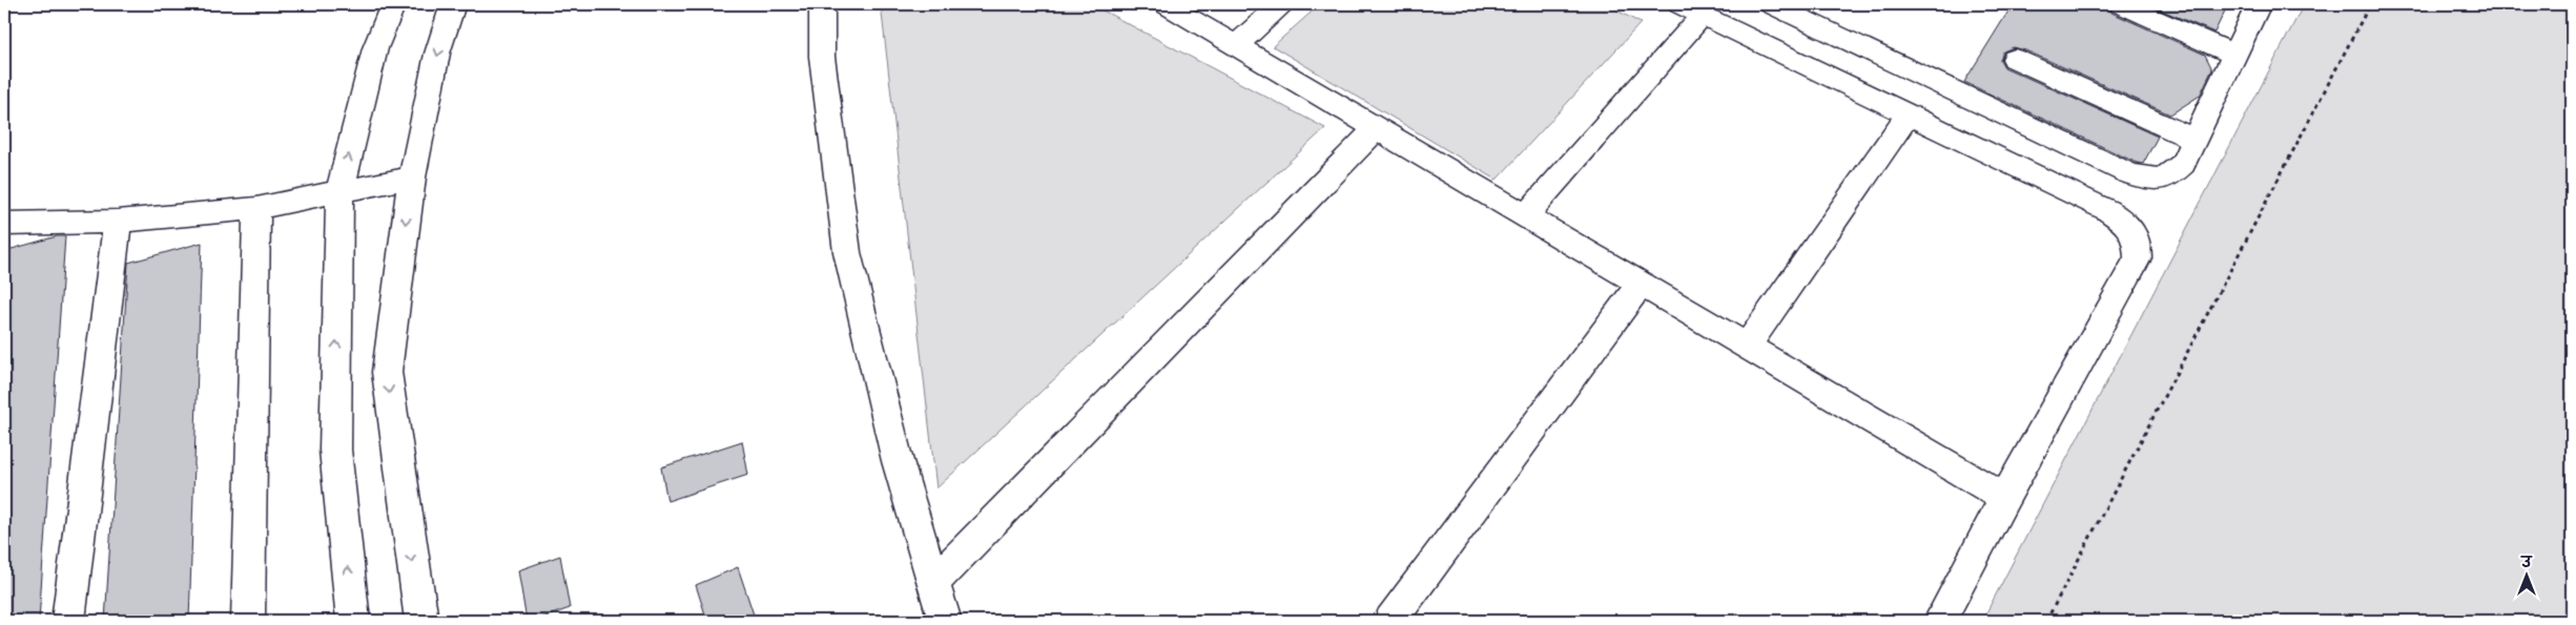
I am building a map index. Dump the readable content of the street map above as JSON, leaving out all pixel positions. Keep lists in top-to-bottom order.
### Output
{
  "north": "top"
}
